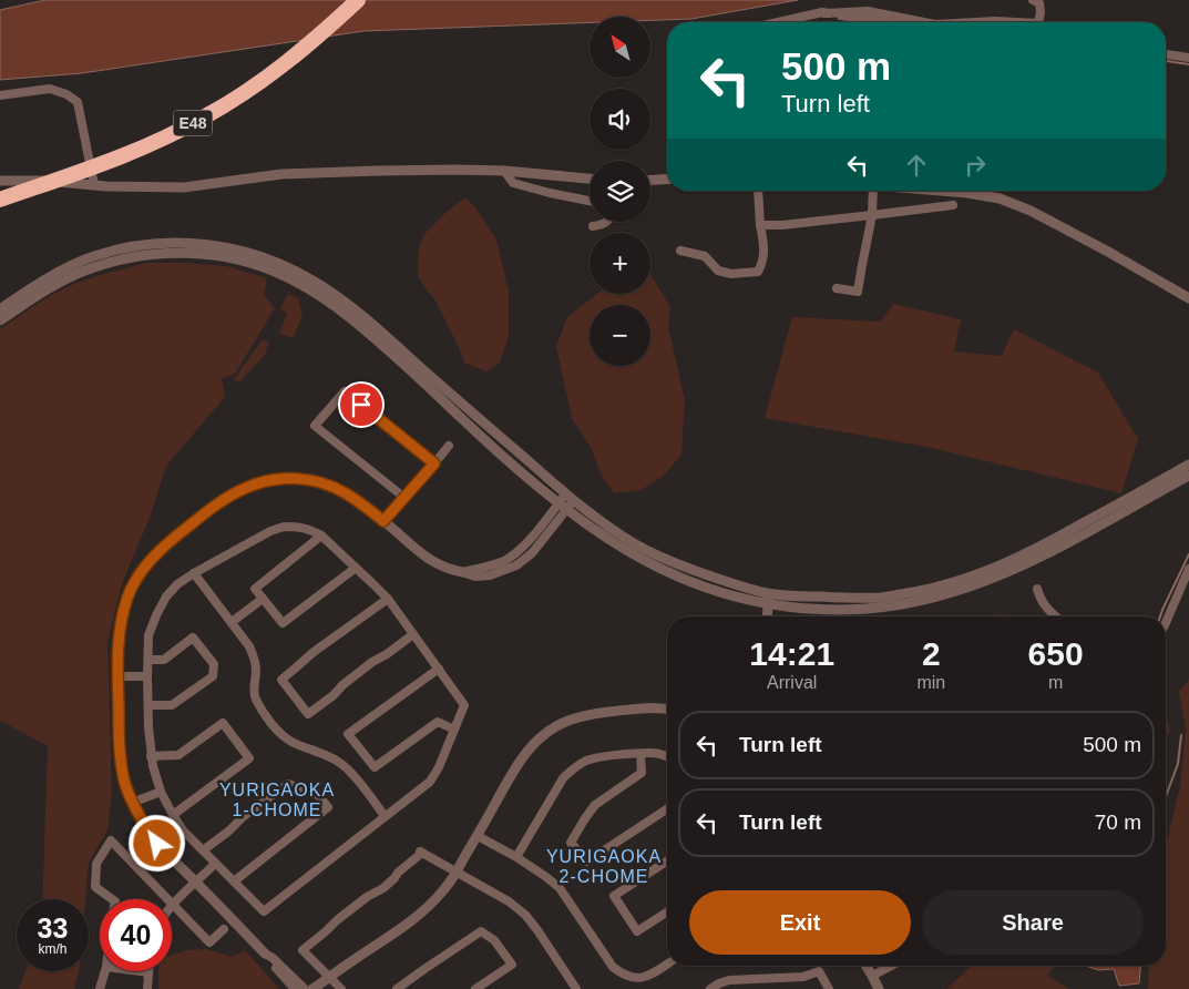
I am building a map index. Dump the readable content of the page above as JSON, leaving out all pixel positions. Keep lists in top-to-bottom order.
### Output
{
  "streets": {
    "highway": ["E48"]
  },
  "districts": ["YURIGAOKA 1-CHOME", "YURIGAOKA 2-CHOME"],
  "north": "top left",
  "page": {
    "map_buttons": ["+", "−"],
    "turn": ["500 m", "Turn left"],
    "eta": [
      "14:21",
      "Arrival",
      "2",
      "min",
      "650",
      "m"
    ],
    "list": [
      {
        "name": "Turn left",
        "value": "500 m"
      },
      {
        "name": "Turn left",
        "value": "70 m"
      }
    ],
    "buttons": ["Exit", "Share"],
    "speed": "33 km/h",
    "limit": "40"
  }
}
